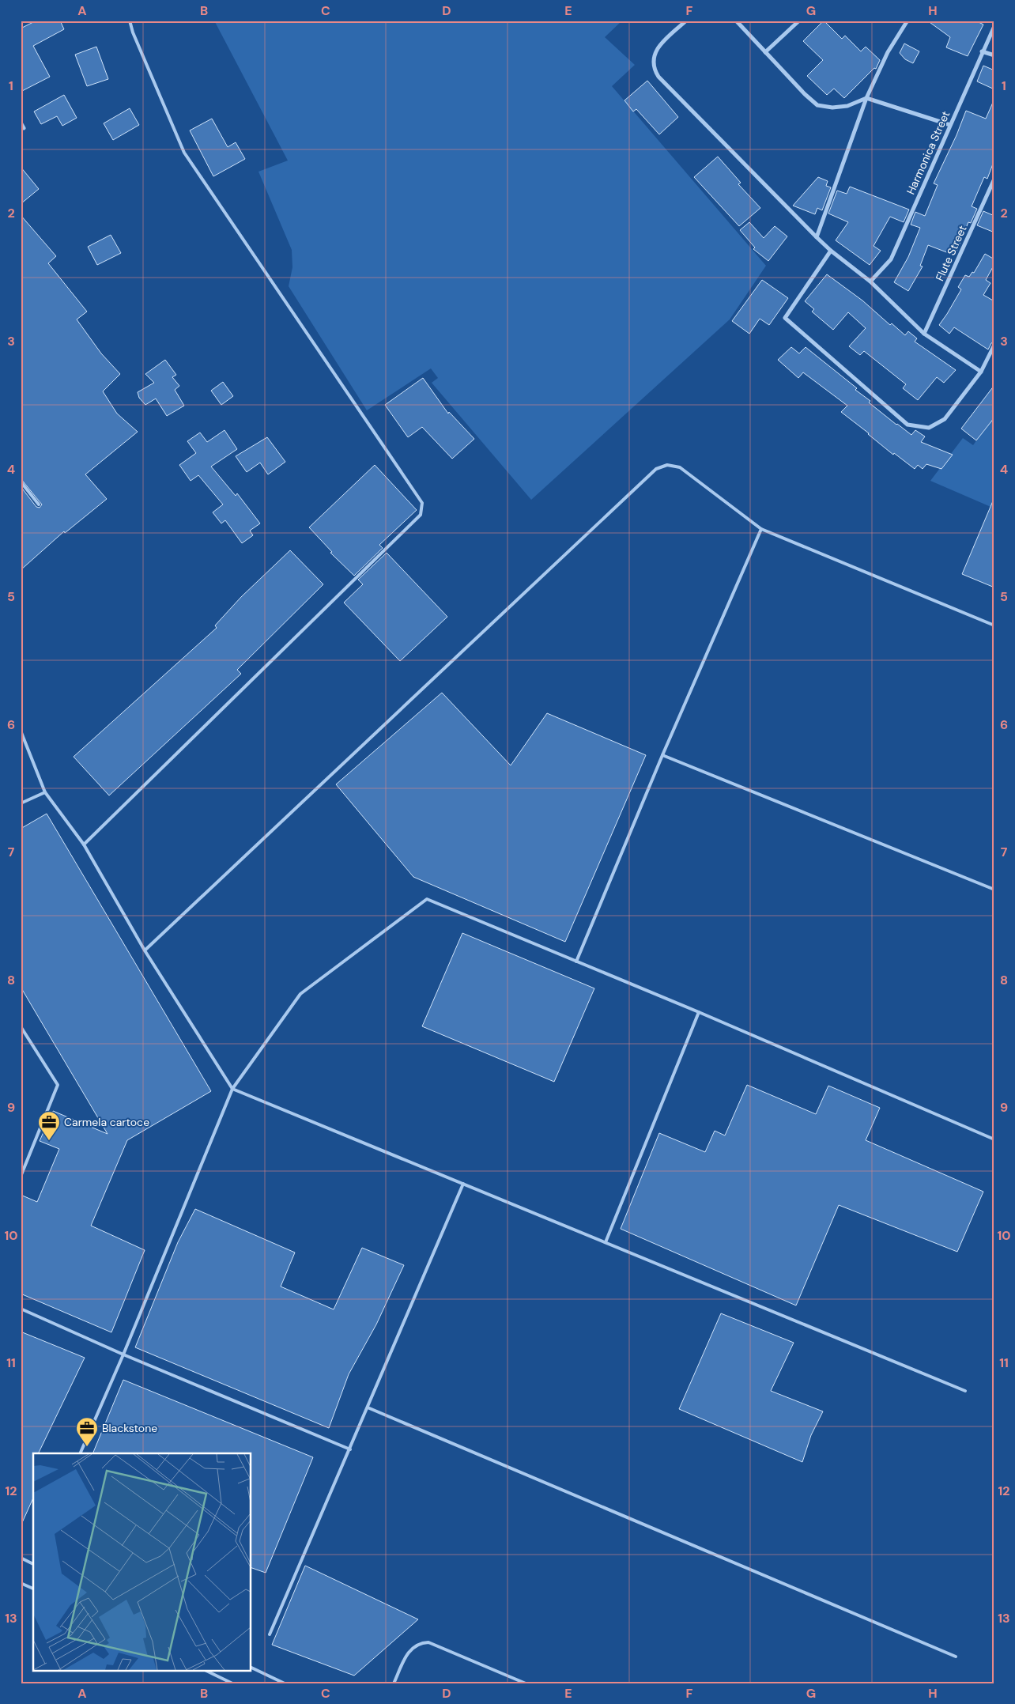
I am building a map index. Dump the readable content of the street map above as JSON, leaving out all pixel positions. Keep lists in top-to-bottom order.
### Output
{
  "streets": {
    "street": ["Harmonica Street", "Flute Street"]
  },
  "places": {
    "office": ["Carmela cartoce", "Blackstone"]
  },
  "grid": {
    "columns": [
      "A",
      "B",
      "C",
      "D",
      "E",
      "F",
      "G",
      "H"
    ],
    "rows": [
      "1",
      "2",
      "3",
      "4",
      "5",
      "6",
      "7",
      "8",
      "9",
      "10",
      "11",
      "12",
      "13"
    ]
  }
}
